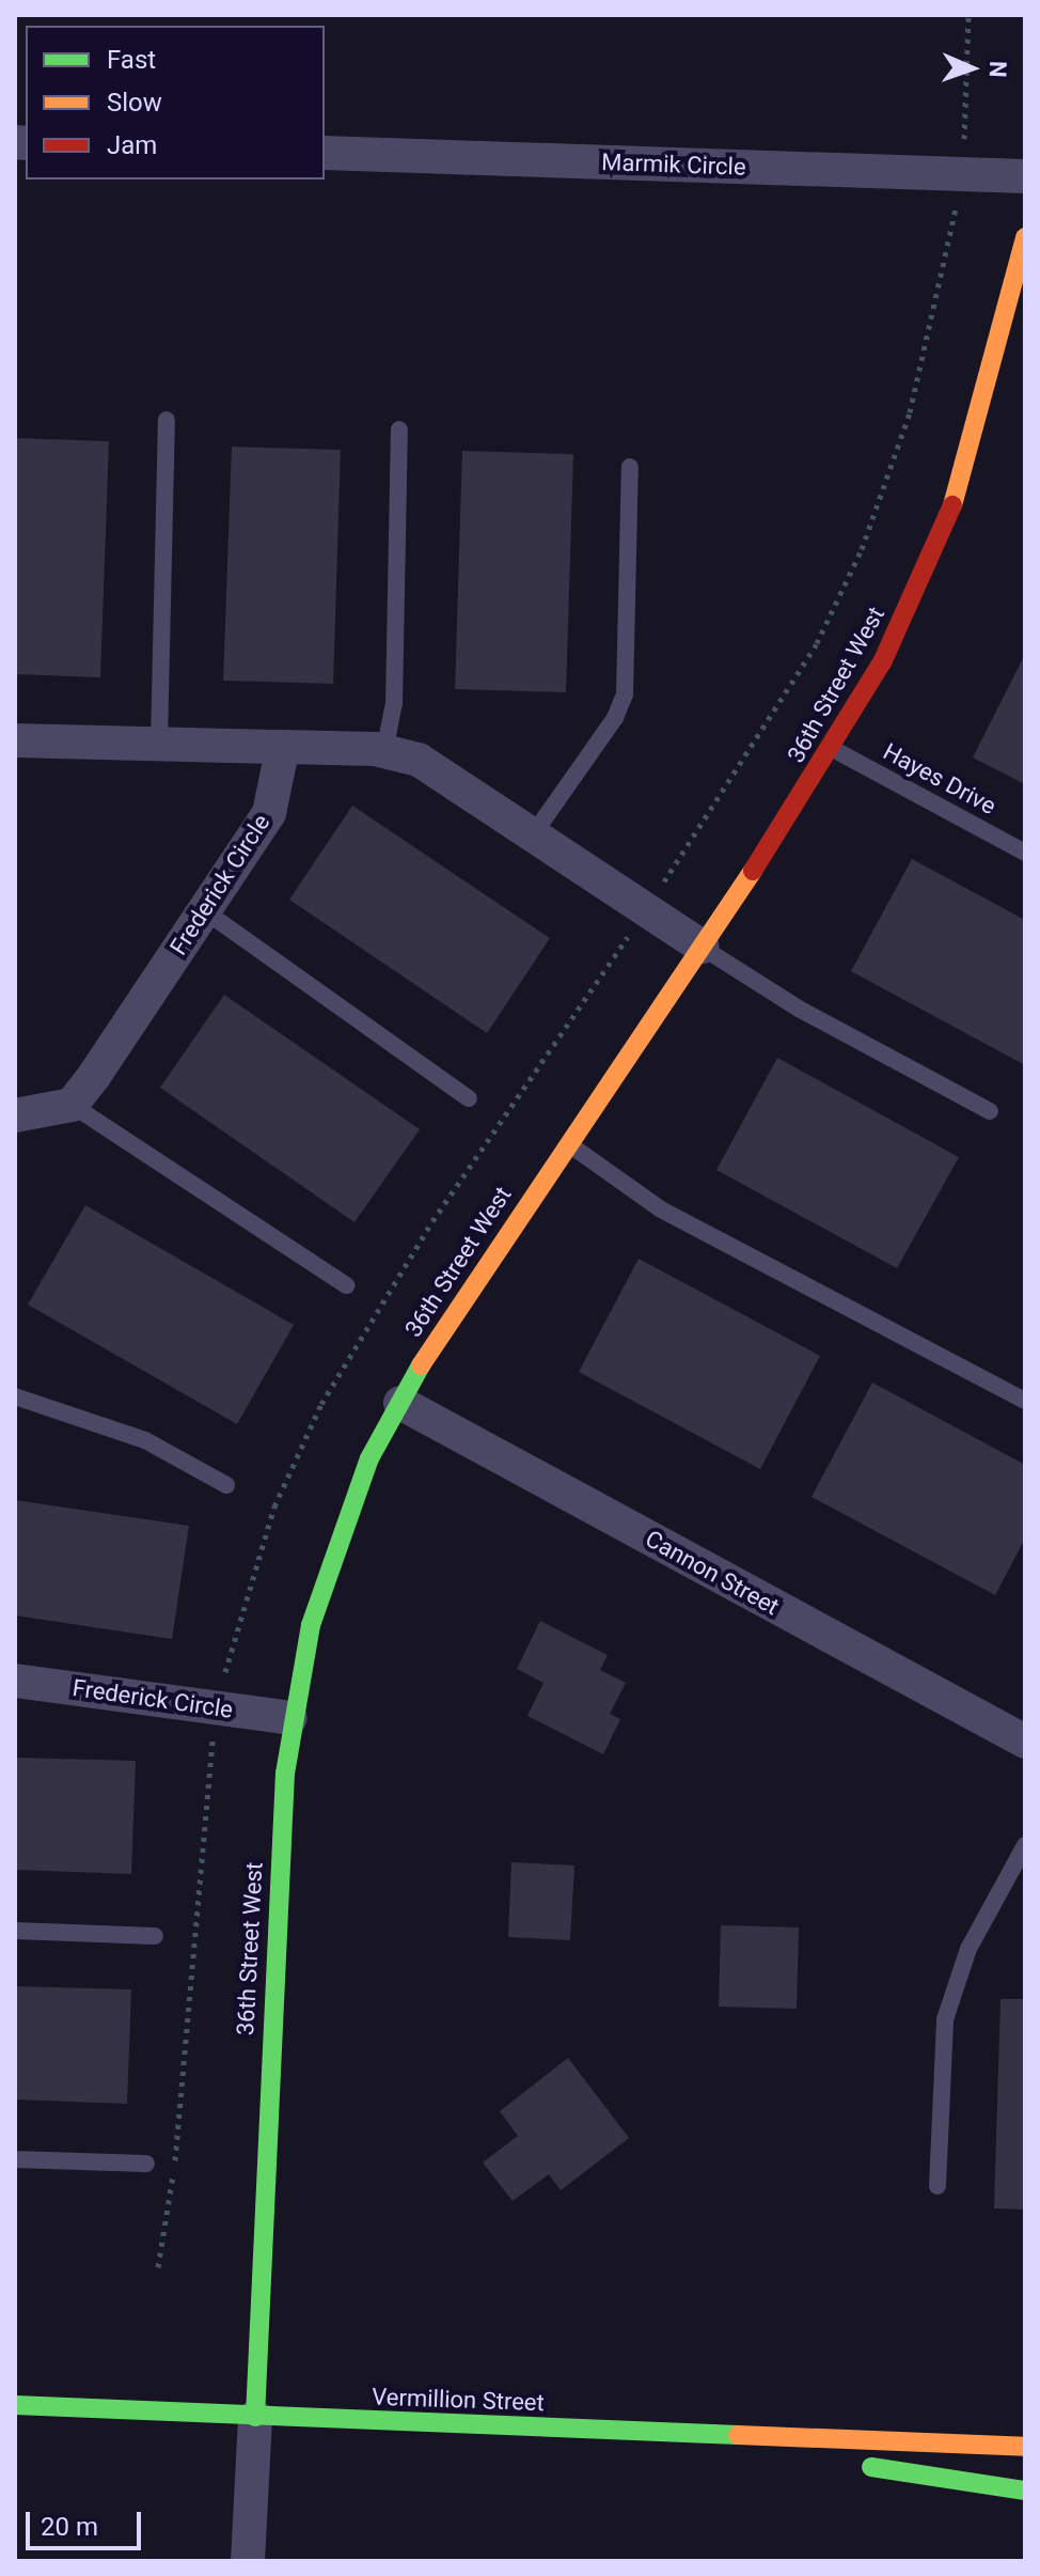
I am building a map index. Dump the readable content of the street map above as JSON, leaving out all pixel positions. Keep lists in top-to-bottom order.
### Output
{
  "streets": {
    "main road": ["36th Street West", "Vermillion Street"],
    "street": ["Marmik Circle", "Frederick Circle", "Cannon Street"],
    "lane": ["Hayes Drive"]
  },
  "crossings": [
    ["36th Street West", "Hayes Drive"],
    ["36th Street West", "Frederick Circle"],
    ["36th Street West", "Cannon Street"],
    ["36th Street West", "Vermillion Street"]
  ],
  "legend": ["Fast", "Slow", "Jam"],
  "scale_bar": "20 m",
  "north": "right"
}
